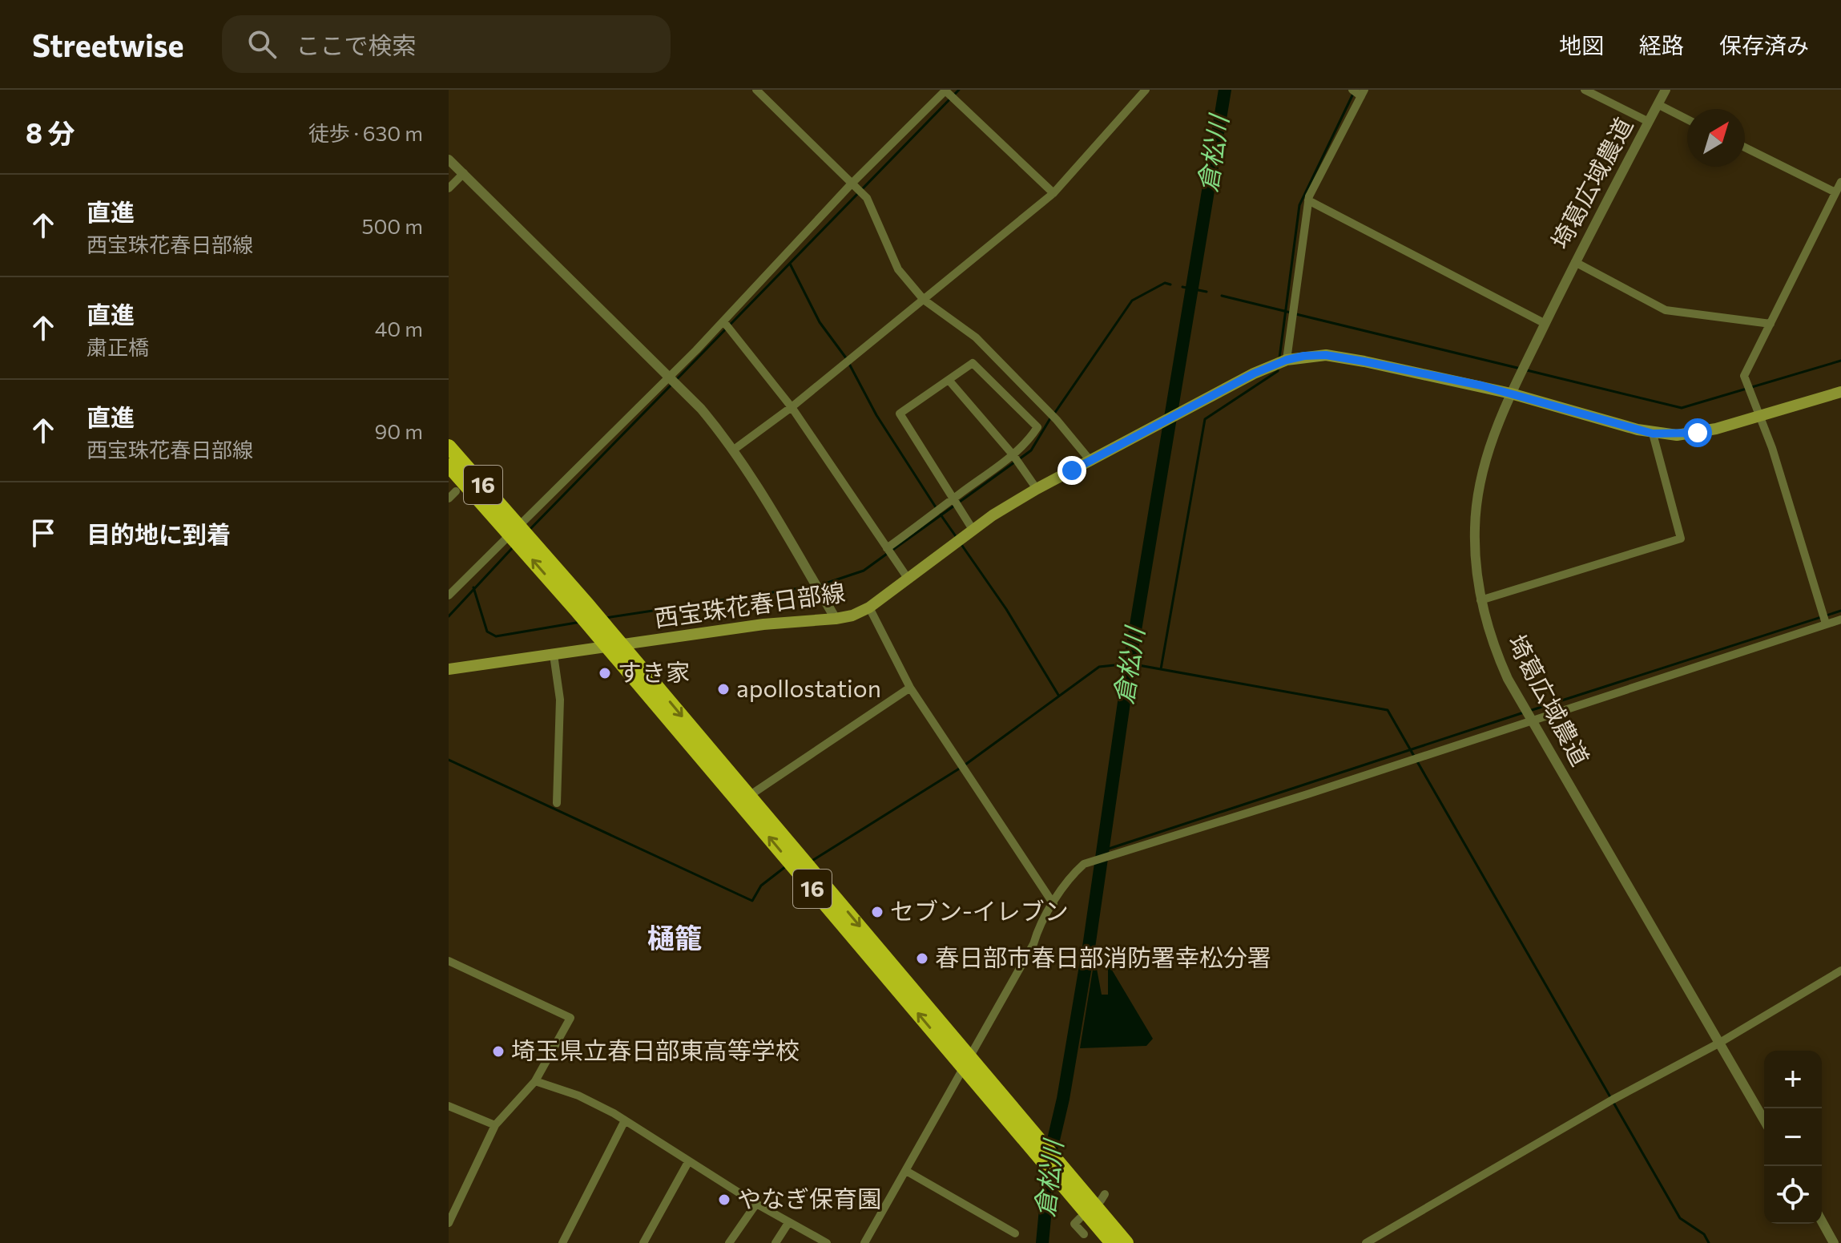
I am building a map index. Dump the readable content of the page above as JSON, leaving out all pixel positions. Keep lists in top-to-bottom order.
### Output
{
  "streets": {
    "highway": ["16"],
    "main road": ["西宝珠花春日部線"],
    "street": ["埼葛広域農道"]
  },
  "crossings": [
    ["16", "西宝珠花春日部線"]
  ],
  "districts": ["樋籠"],
  "water": ["倉松川"],
  "places": [
    "すき家",
    "apollostation",
    "セブン-イレブン",
    "春日部市春日部消防署幸松分署",
    "埼玉県立春日部東高等学校",
    "やなぎ保育園"
  ],
  "north": "top right",
  "page": {
    "header": "Streetwise",
    "search": "ここで検索",
    "nav": ["地図", "経路", "保存済み"],
    "heading": ["8 分", "徒歩 · 630 m"],
    "list": [
      ["直進", "西宝珠花春日部線", "500 m"],
      ["直進", "粛正橋", "40 m"],
      ["直進", "西宝珠花春日部線", "90 m"],
      "目的地に到着"
    ],
    "map_buttons": ["+", "−"]
  }
}
